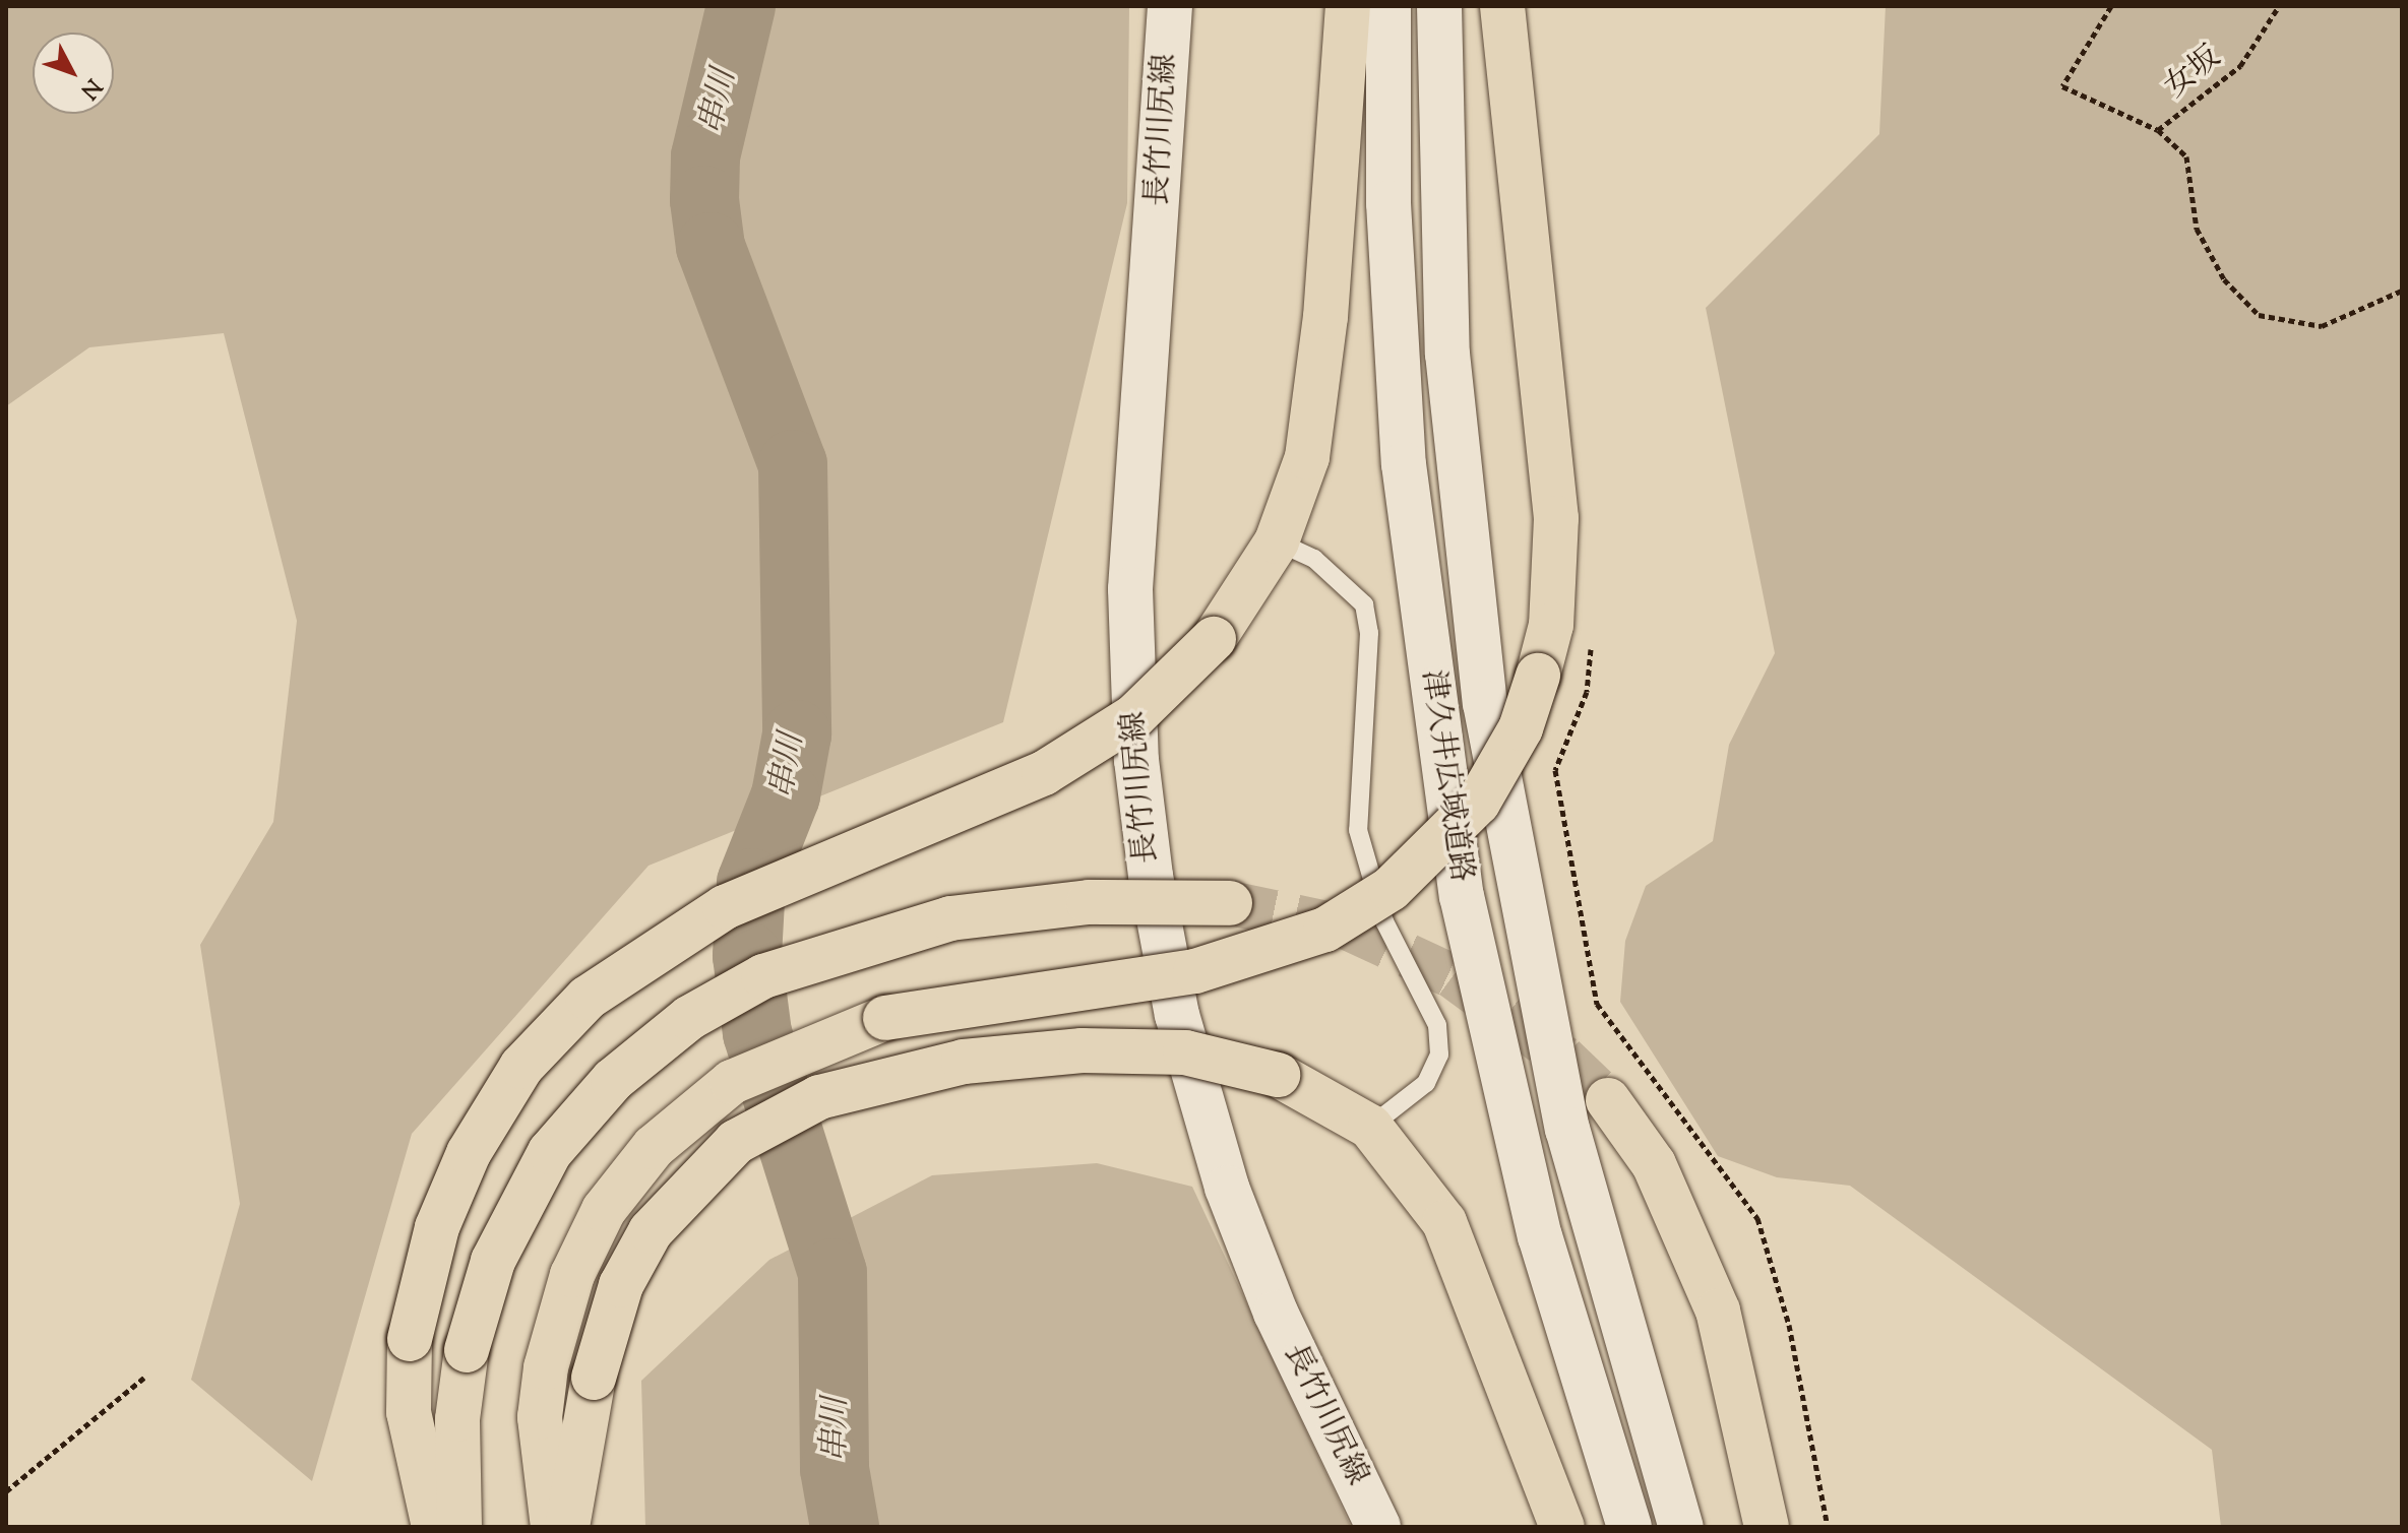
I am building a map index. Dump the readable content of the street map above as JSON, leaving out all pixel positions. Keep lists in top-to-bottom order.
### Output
{
  "streets": {
    "main road": ["長竹川尻線", "津久井広域道路"],
    "path": ["女坂"]
  },
  "water": ["串川"],
  "north": "bottom right"
}
